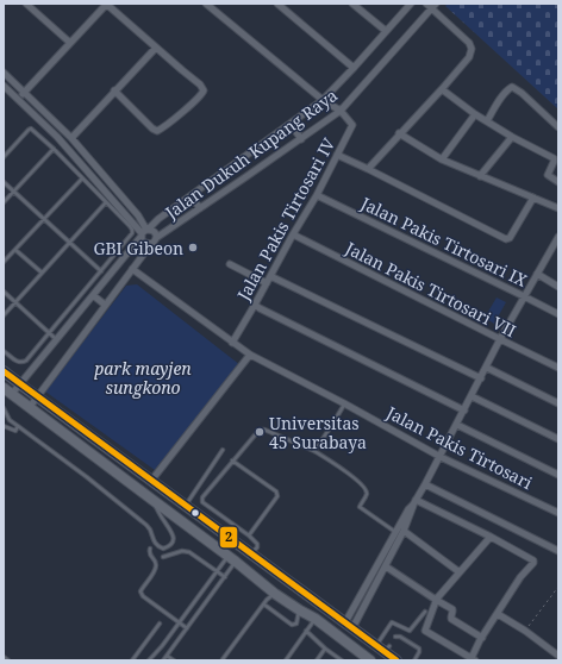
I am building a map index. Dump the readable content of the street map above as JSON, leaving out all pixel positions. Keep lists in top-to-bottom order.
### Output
{
  "streets": {
    "street": [
      "Jalan Dukuh Kupang Raya",
      "Jalan Pakis Tirtosari IV",
      "Jalan Pakis Tirtosari IX",
      "Jalan Pakis Tirtosari VII",
      "Jalan Pakis Tirtosari"
    ]
  },
  "crossings": [
    ["Jalan Dukuh Kupang Raya", "Jalan Pakis Tirtosari IV"],
    ["Jalan Pakis Tirtosari IV", "Jalan Pakis Tirtosari IX"],
    ["Jalan Pakis Tirtosari IV", "Jalan Pakis Tirtosari VII"],
    ["Jalan Pakis Tirtosari IV", "Jalan Pakis Tirtosari"]
  ],
  "parks": ["park mayjen sungkono"],
  "places": ["GBI Gibeon", "Universitas 45 Surabaya"],
  "lines": ["transit line 2"]
}
